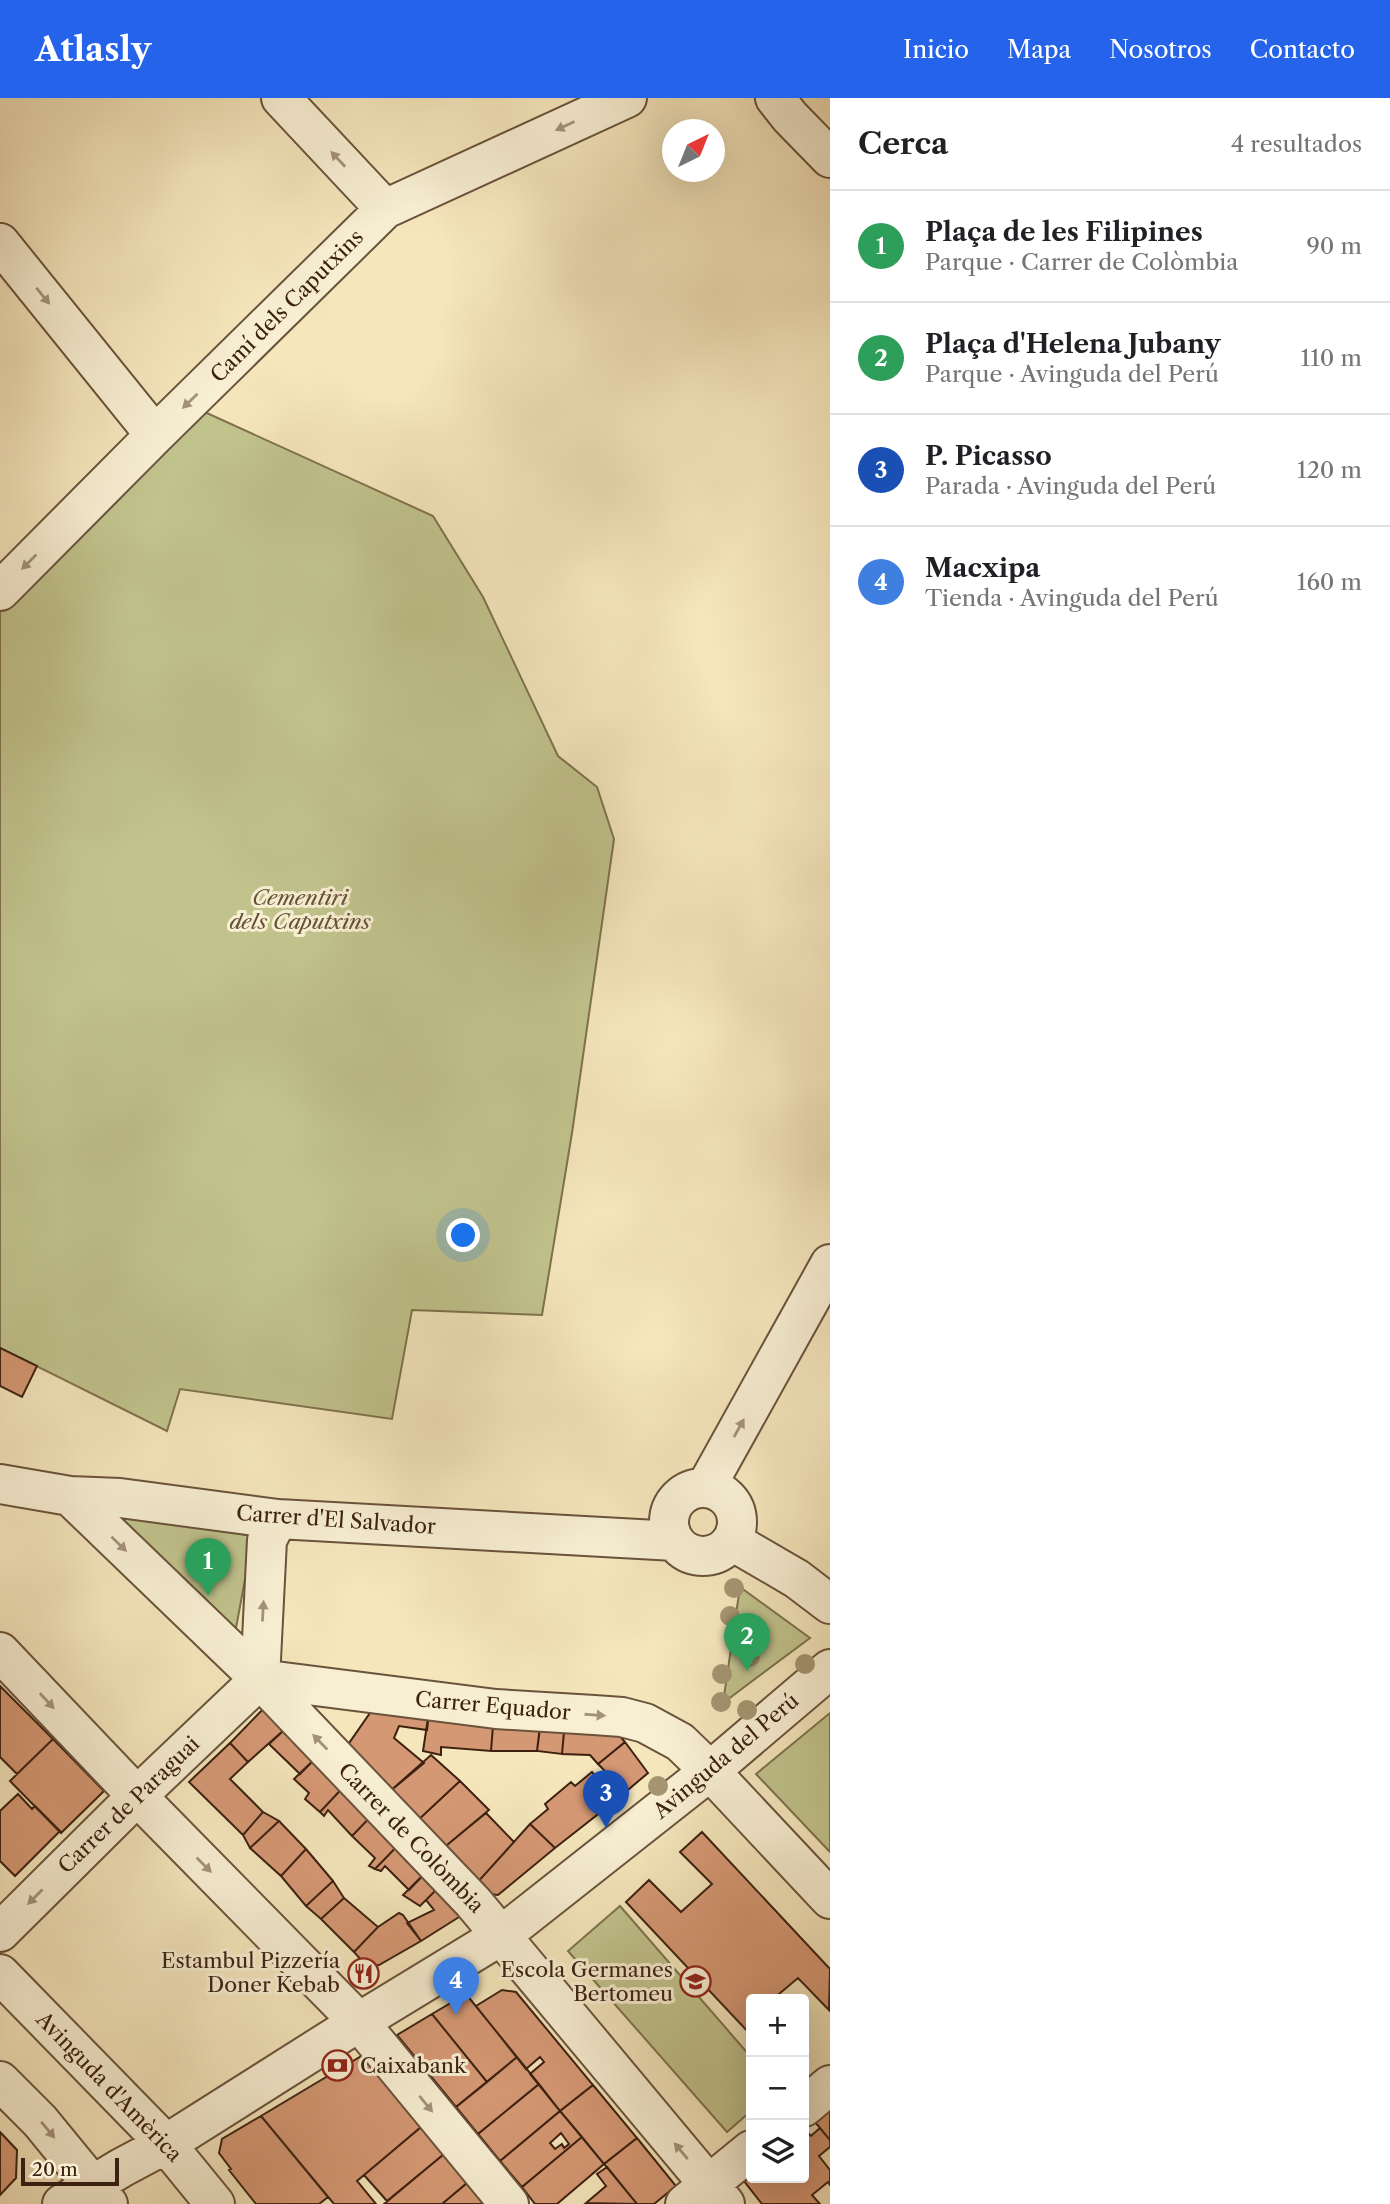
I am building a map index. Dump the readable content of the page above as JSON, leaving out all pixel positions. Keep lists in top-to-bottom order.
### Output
{
  "streets": {
    "street": [
      "Camí dels Caputxins",
      "Carrer d'El Salvador",
      "Carrer Equador",
      "Avinguda del Perú",
      "Carrer de Paraguai",
      "Carrer de Colòmbia",
      "Avinguda d'Amèrica"
    ]
  },
  "crossings": [
    ["Carrer d'El Salvador", "Carrer de Colòmbia"],
    ["Carrer Equador", "Avinguda del Perú"],
    ["Carrer Equador", "Carrer de Paraguai"],
    ["Carrer Equador", "Carrer de Colòmbia"],
    ["Avinguda del Perú", "Carrer de Colòmbia"],
    ["Avinguda del Perú", "Avinguda d'Amèrica"],
    ["Carrer de Paraguai", "Carrer de Colòmbia"]
  ],
  "one_way": ["Camí dels Caputxins", "Carrer Equador", "Carrer de Paraguai"],
  "parks": ["Cementiri dels Caputxins"],
  "places": {
    "restaurant": ["Estambul Pizzería Doner Kebab"],
    "school or university": ["Escola Germanes Bertomeu"],
    "bank": ["Caixabank"]
  },
  "scale_bar": "20 m",
  "north": "top right",
  "page": {
    "header": "Atlasly",
    "nav": [
      "Inicio",
      "Mapa",
      "Nosotros",
      "Contacto"
    ],
    "heading": ["Cerca", "4 resultados"],
    "list": [
      {
        "mark": "1",
        "name": "Plaça de les Filipines",
        "note": "Parque · Carrer de Colòmbia",
        "value": "90 m"
      },
      {
        "mark": "2",
        "name": "Plaça d'Helena Jubany",
        "note": "Parque · Avinguda del Perú",
        "value": "110 m"
      },
      {
        "mark": "3",
        "name": "P. Picasso",
        "note": "Parada · Avinguda del Perú",
        "value": "120 m"
      },
      {
        "mark": "4",
        "name": "Macxipa",
        "note": "Tienda · Avinguda del Perú",
        "value": "160 m"
      }
    ],
    "pins": [
      "1",
      "2",
      "3",
      "4"
    ],
    "map_buttons": ["+", "−"],
    "scale": "20 m"
  }
}
